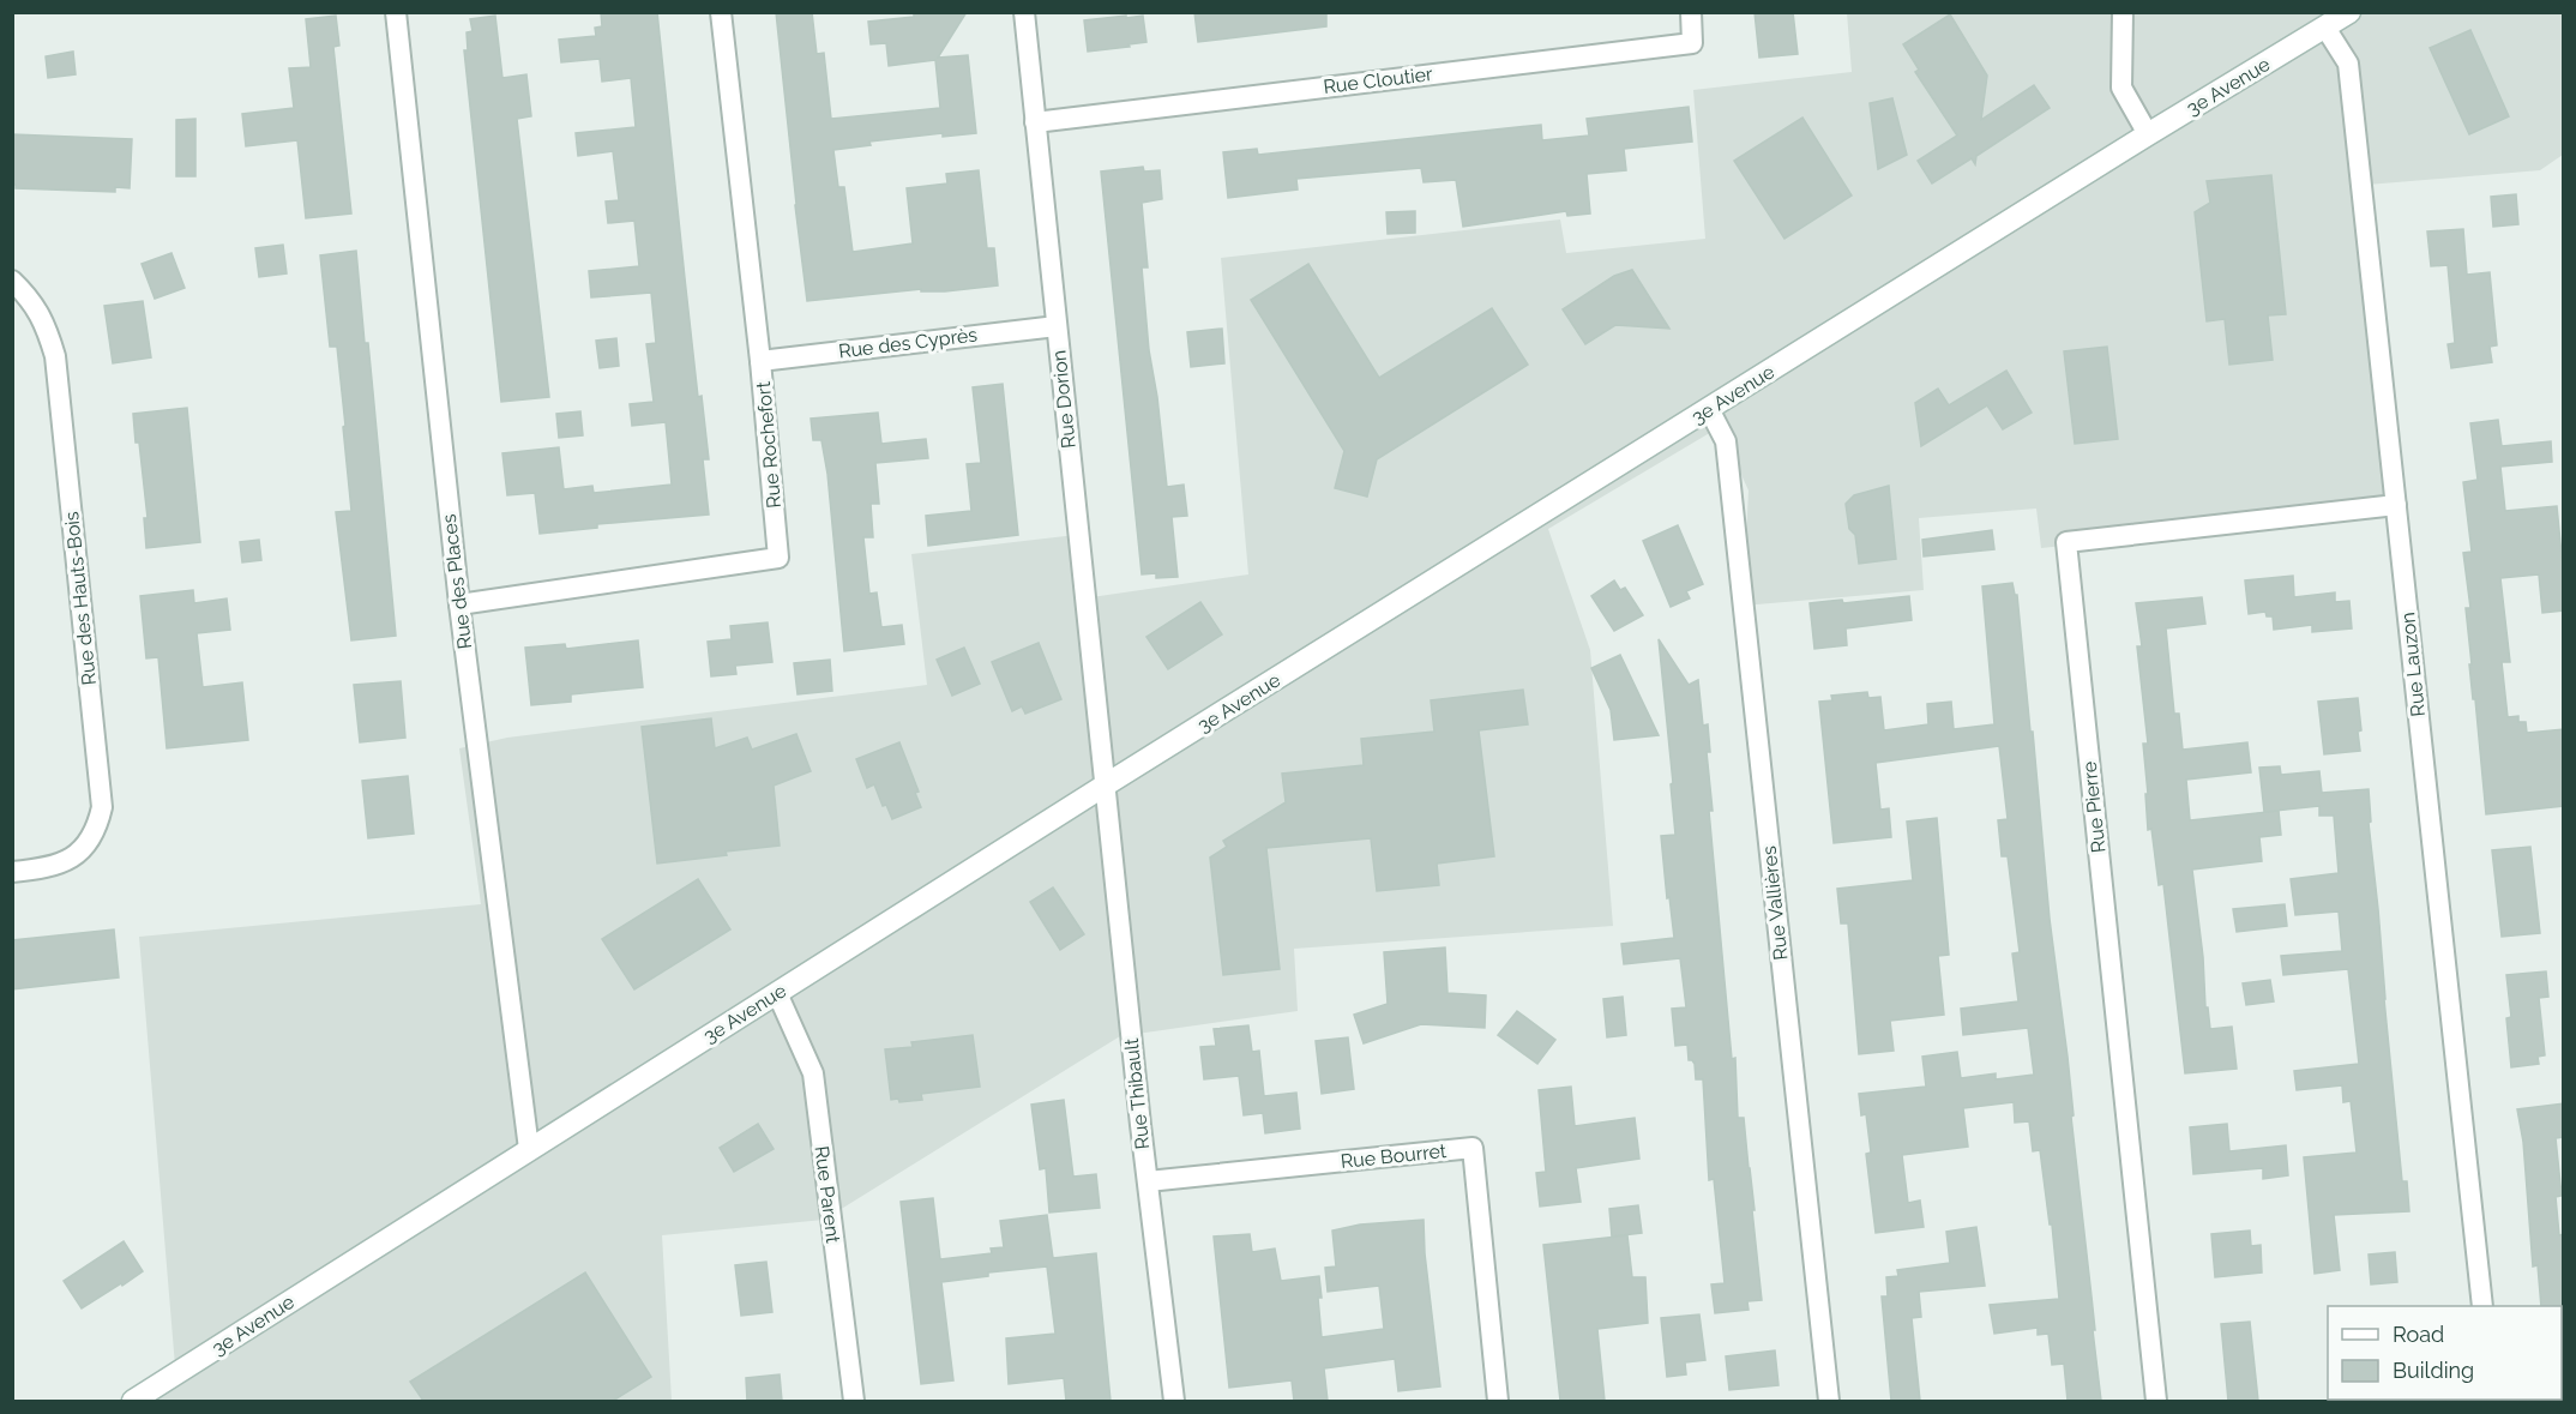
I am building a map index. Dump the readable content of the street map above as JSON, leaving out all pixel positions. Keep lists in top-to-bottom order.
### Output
{
  "streets": {
    "main road": ["3e Avenue"],
    "street": [
      "Rue Cloutier",
      "Rue des Cyprès",
      "Rue Dorion",
      "Rue Rochefort",
      "Rue des Places",
      "Rue des Hauts-Bois",
      "Rue Lauzon",
      "Rue Pierre",
      "Rue Vallières",
      "Rue Thibault",
      "Rue Bourret",
      "Rue Parent"
    ]
  },
  "crossings": [
    ["Rue Cloutier", "Rue Dorion"],
    ["3e Avenue", "Rue Dorion"],
    ["3e Avenue", "Rue des Places"],
    ["3e Avenue", "Rue Lauzon"],
    ["3e Avenue", "Rue Vallières"],
    ["3e Avenue", "Rue Thibault"],
    ["3e Avenue", "Rue Parent"],
    ["Rue des Cyprès", "Rue Dorion"],
    ["Rue des Cyprès", "Rue Rochefort"],
    ["Rue Dorion", "Rue Thibault"],
    ["Rue Rochefort", "Rue des Places"],
    ["Rue Lauzon", "Rue Pierre"],
    ["Rue Thibault", "Rue Bourret"]
  ],
  "legend": ["Road", "Building"]
}
